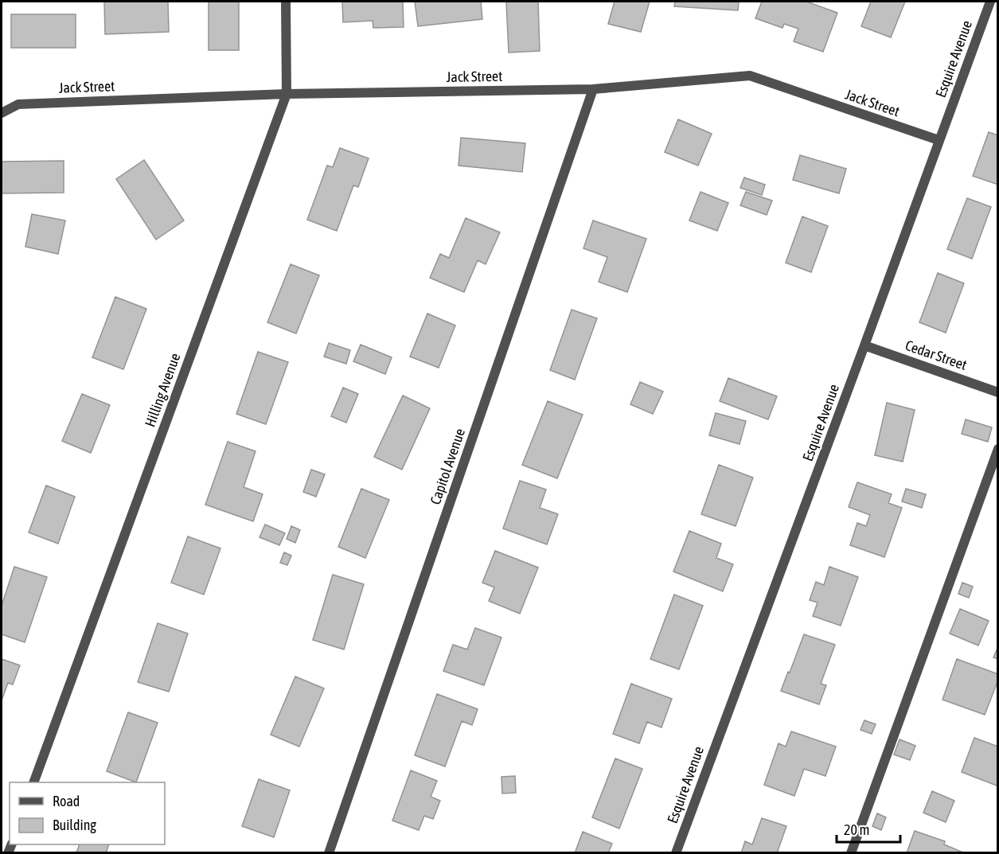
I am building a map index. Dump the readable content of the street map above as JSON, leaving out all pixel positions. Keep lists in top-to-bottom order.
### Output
{
  "streets": {
    "street": [
      "Esquire Avenue",
      "Jack Street",
      "Cedar Street",
      "Hilling Avenue",
      "Capitol Avenue"
    ]
  },
  "crossings": [
    ["Esquire Avenue", "Jack Street"],
    ["Esquire Avenue", "Cedar Street"],
    ["Jack Street", "Hilling Avenue"],
    ["Jack Street", "Capitol Avenue"]
  ],
  "legend": ["Road", "Building"],
  "scale_bar": "20 m"
}
